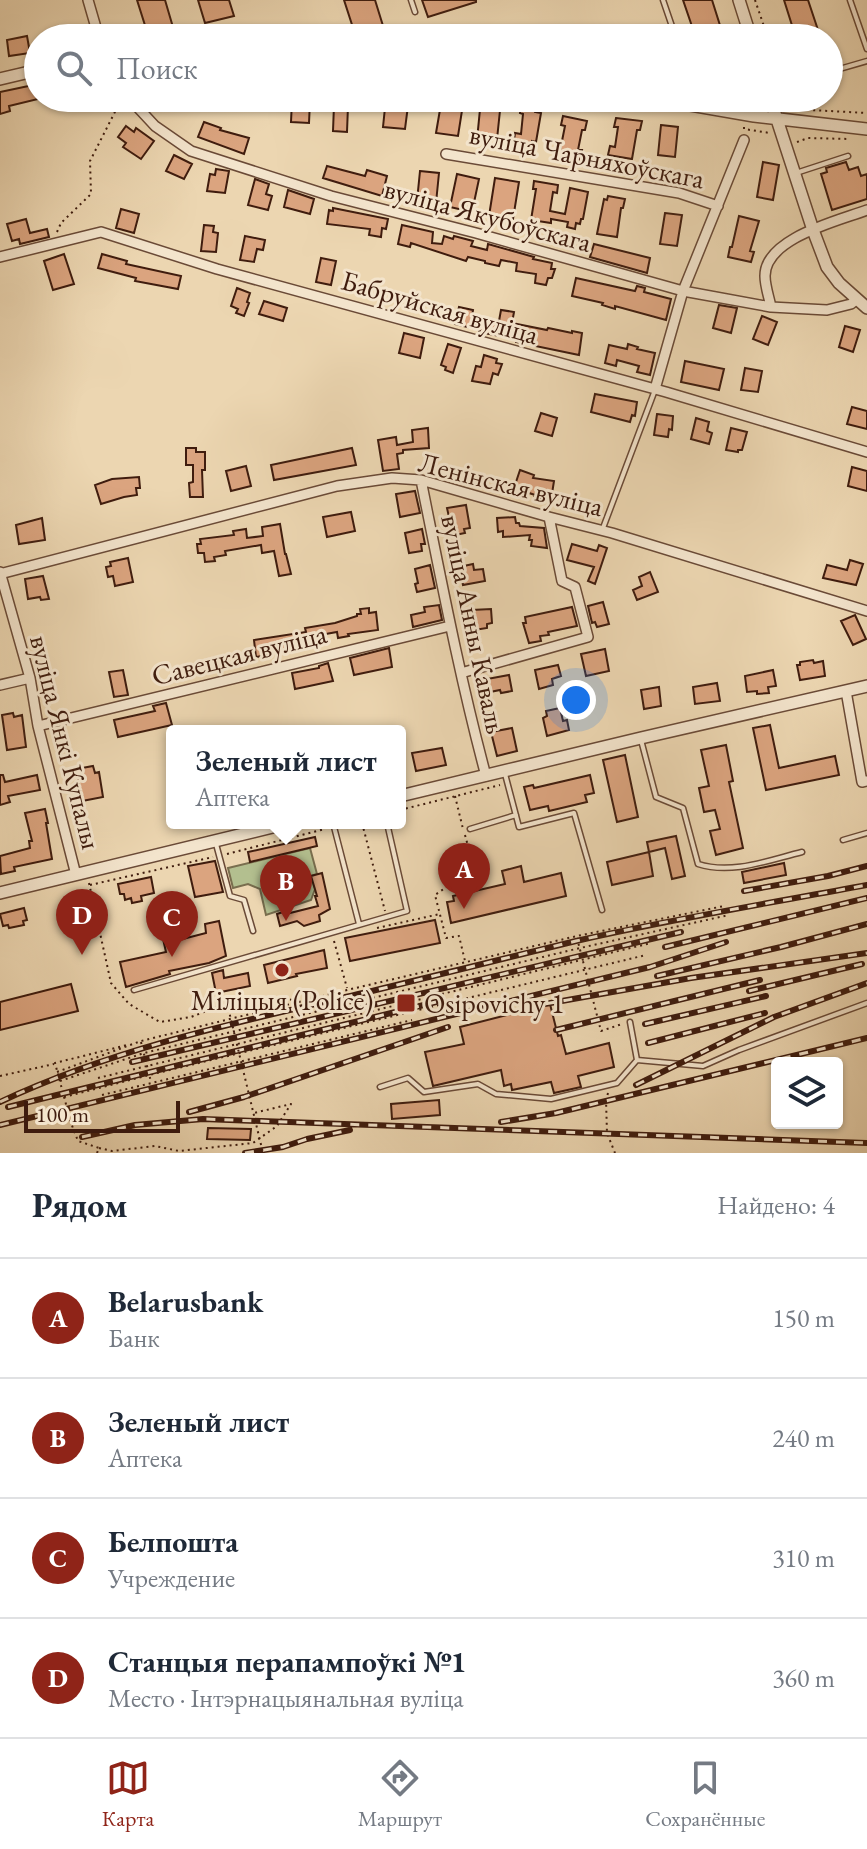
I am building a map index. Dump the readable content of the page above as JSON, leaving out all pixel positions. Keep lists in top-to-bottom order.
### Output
{
  "streets": {
    "street": [
      "вуліца Чарняхоўскага",
      "вуліца Якубоўскага",
      "Бабруйская вуліца",
      "Ленінская вуліца",
      "вуліца Анны Каваль",
      "Савецкая вуліца",
      "вуліца Янкі Купалы"
    ]
  },
  "crossings": [
    ["Ленінская вуліца", "вуліца Анны Каваль"],
    ["Ленінская вуліца", "вуліца Янкі Купалы"],
    ["вуліца Анны Каваль", "Савецкая вуліца"],
    ["Савецкая вуліца", "вуліца Янкі Купалы"]
  ],
  "places": {
    "other": ["Міліцыя (Police)"],
    "transit": ["Osipovichy 1"]
  },
  "scale_bar": "100 m",
  "page": {
    "search": "Поиск",
    "popup": ["Зеленый лист", "Аптека"],
    "pins": [
      "A",
      "B",
      "D",
      "C"
    ],
    "scale": "100 m",
    "heading": ["Рядом", "Найдено: 4"],
    "list": [
      {
        "mark": "A",
        "name": "Belarusbank",
        "note": "Банк",
        "value": "150 m"
      },
      {
        "mark": "B",
        "name": "Зеленый лист",
        "note": "Аптека",
        "value": "240 m"
      },
      {
        "mark": "C",
        "name": "Белпошта",
        "note": "Учреждение",
        "value": "310 m"
      },
      {
        "mark": "D",
        "name": "Станцыя перапампоўкі №1",
        "note": "Место · Інтэрнацыянальная вуліца",
        "value": "360 m"
      }
    ],
    "nav": ["Карта", "Маршрут", "Сохранённые"]
  }
}
